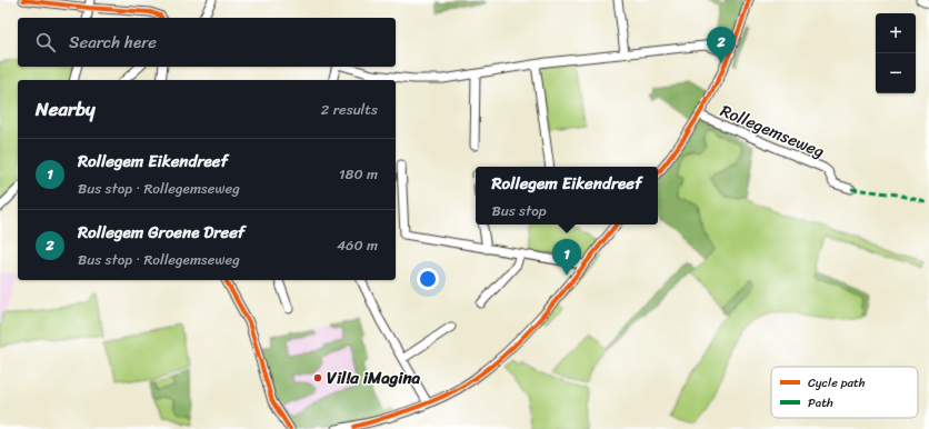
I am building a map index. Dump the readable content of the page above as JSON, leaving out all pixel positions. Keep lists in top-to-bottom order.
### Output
{
  "streets": {
    "street": ["Rollegemseweg"]
  },
  "places": ["Vil!a iMagina"],
  "legend": ["Cycle path", "Path"],
  "page": {
    "map_buttons": ["+", "−"],
    "search": "Search here",
    "pins": ["2", "1"],
    "heading": ["Nearby", "2 results"],
    "list": [
      {
        "mark": "1",
        "name": "Rollegem Eikendreef",
        "note": "Bus stop · Rollegemseweg",
        "value": "180 m"
      },
      {
        "mark": "2",
        "name": "Rollegem Groene Dreef",
        "note": "Bus stop · Rollegemseweg",
        "value": "460 m"
      }
    ],
    "popup": ["Rollegem Eikendreef", "Bus stop"]
  }
}
